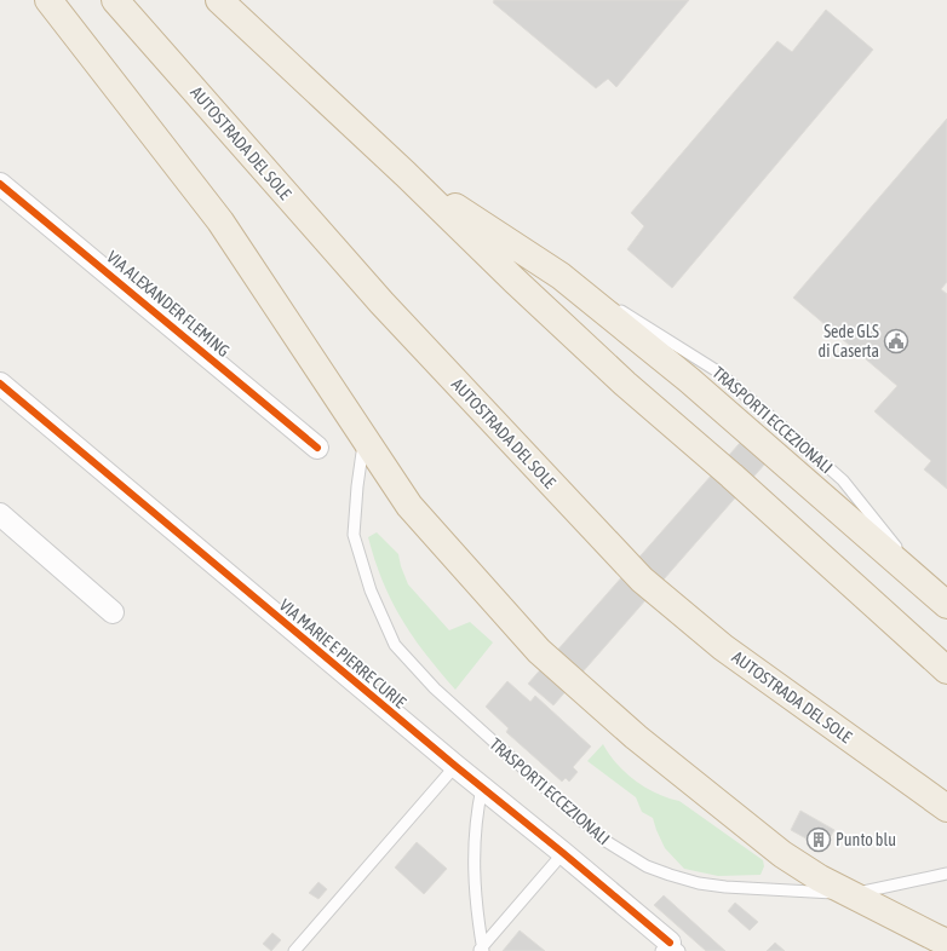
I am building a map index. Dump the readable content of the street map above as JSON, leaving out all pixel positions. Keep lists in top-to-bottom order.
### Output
{
  "streets": {
    "highway": ["AUTOSTRADA DEL SOLE"],
    "street": ["VIA ALEXANDER FLEMING", "VIA MARIE E PIERRE CURIE"],
    "lane": ["TRASPORTI ECCEZIONALI"]
  },
  "places": {
    "public building": ["Sede GLS di Caserta"],
    "building": ["Punto blu"]
  }
}
